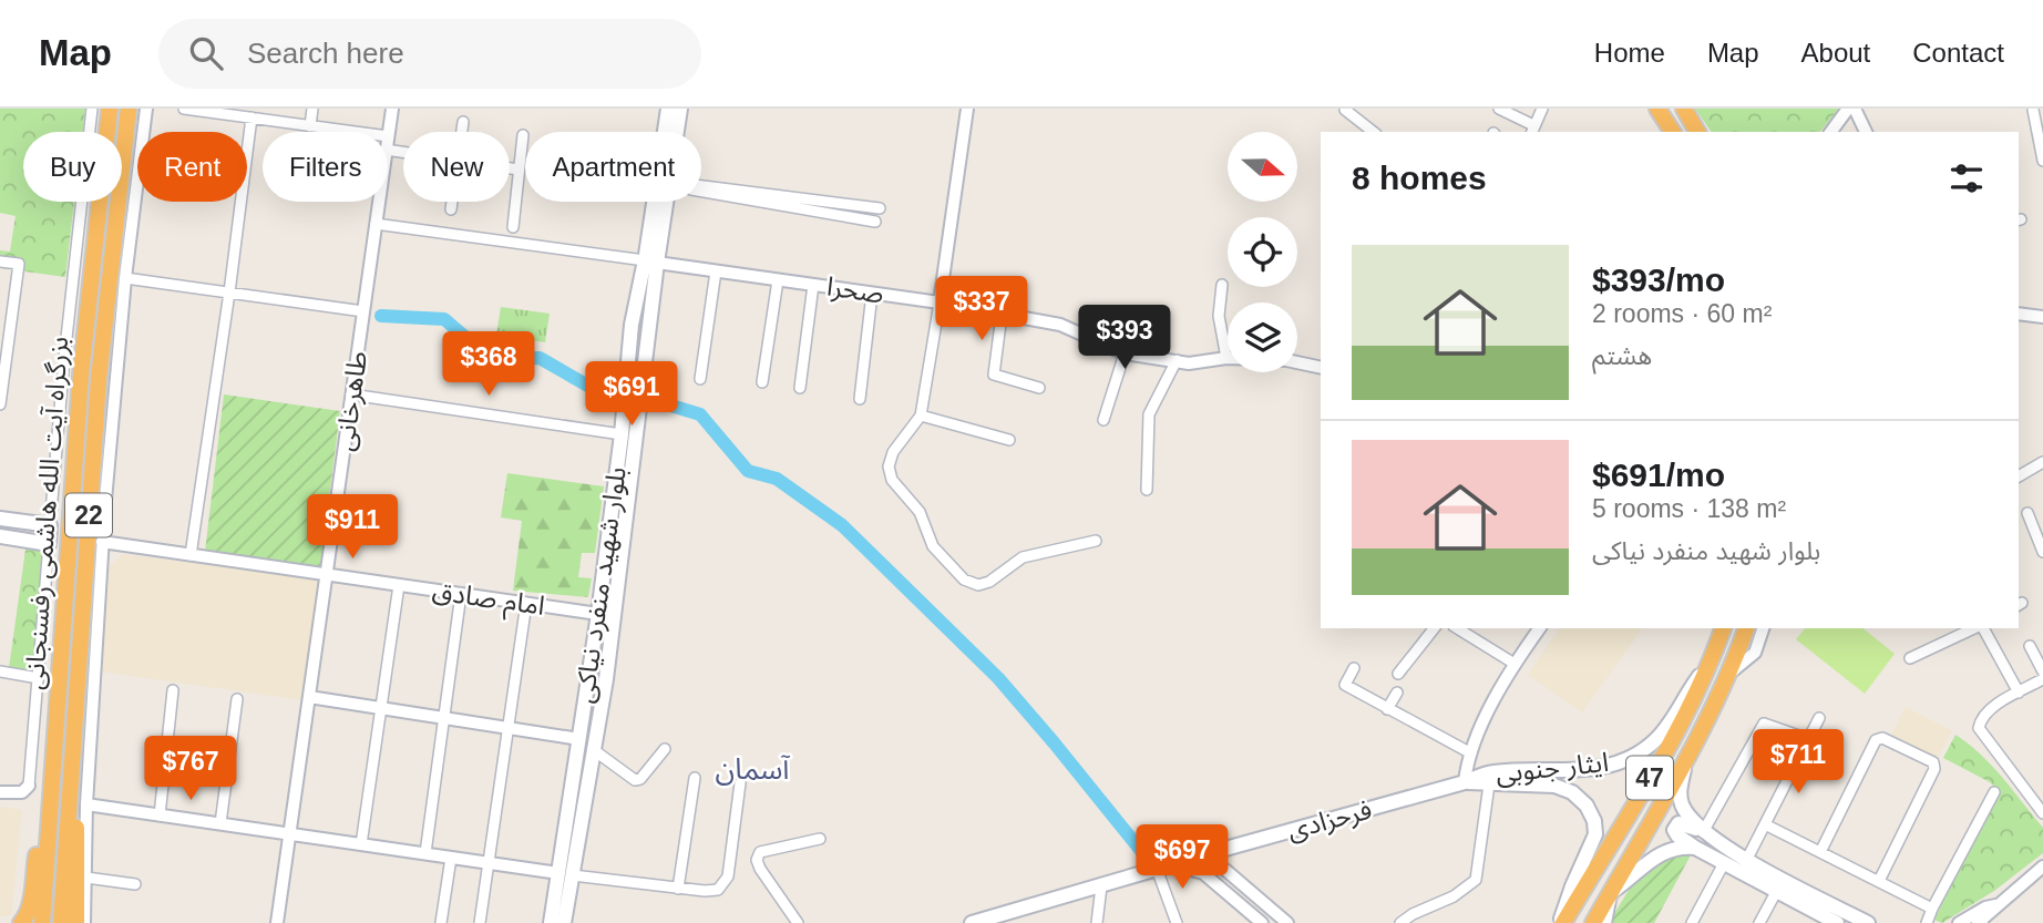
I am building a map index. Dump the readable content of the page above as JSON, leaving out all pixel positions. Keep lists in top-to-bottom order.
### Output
{
  "streets": {
    "highway": ["بزرگراه آیت الله هاشمی رفسنجانی", "22", "47"],
    "main road": ["بلوار شهید منفرد نیاکی", "ایثار جنوبی", "فرحزادی"],
    "street": ["صحرا", "طاهرخانی", "امام صادق"]
  },
  "crossings": [
    ["صحرا", "طاهرخانی"],
    ["صحرا", "بلوار شهید منفرد نیاکی"],
    ["طاهرخانی", "امام صادق"],
    ["بلوار شهید منفرد نیاکی", "امام صادق"],
    ["ایثار جنوبی", "47"],
    ["ایثار جنوبی", "فرحزادی"]
  ],
  "districts": ["آسمان"],
  "north": "right",
  "page": {
    "header": "Map",
    "search": "Search here",
    "nav": [
      "Home",
      "Map",
      "About",
      "Contact"
    ],
    "chip": [
      "Buy",
      "Rent",
      "Filters",
      "New",
      "Apartment"
    ],
    "heading": "8 homes",
    "list": [
      {
        "name": "$393/mo",
        "note": "2 rooms · 60 m² · هشتم"
      },
      {
        "name": "$691/mo",
        "note": "5 rooms · 138 m² · بلوار شهید منفرد نیاکی"
      }
    ],
    "price": [
      "$337",
      "$393",
      "$368",
      "$691",
      "$911",
      "$711",
      "$767",
      "$697"
    ]
  }
}
